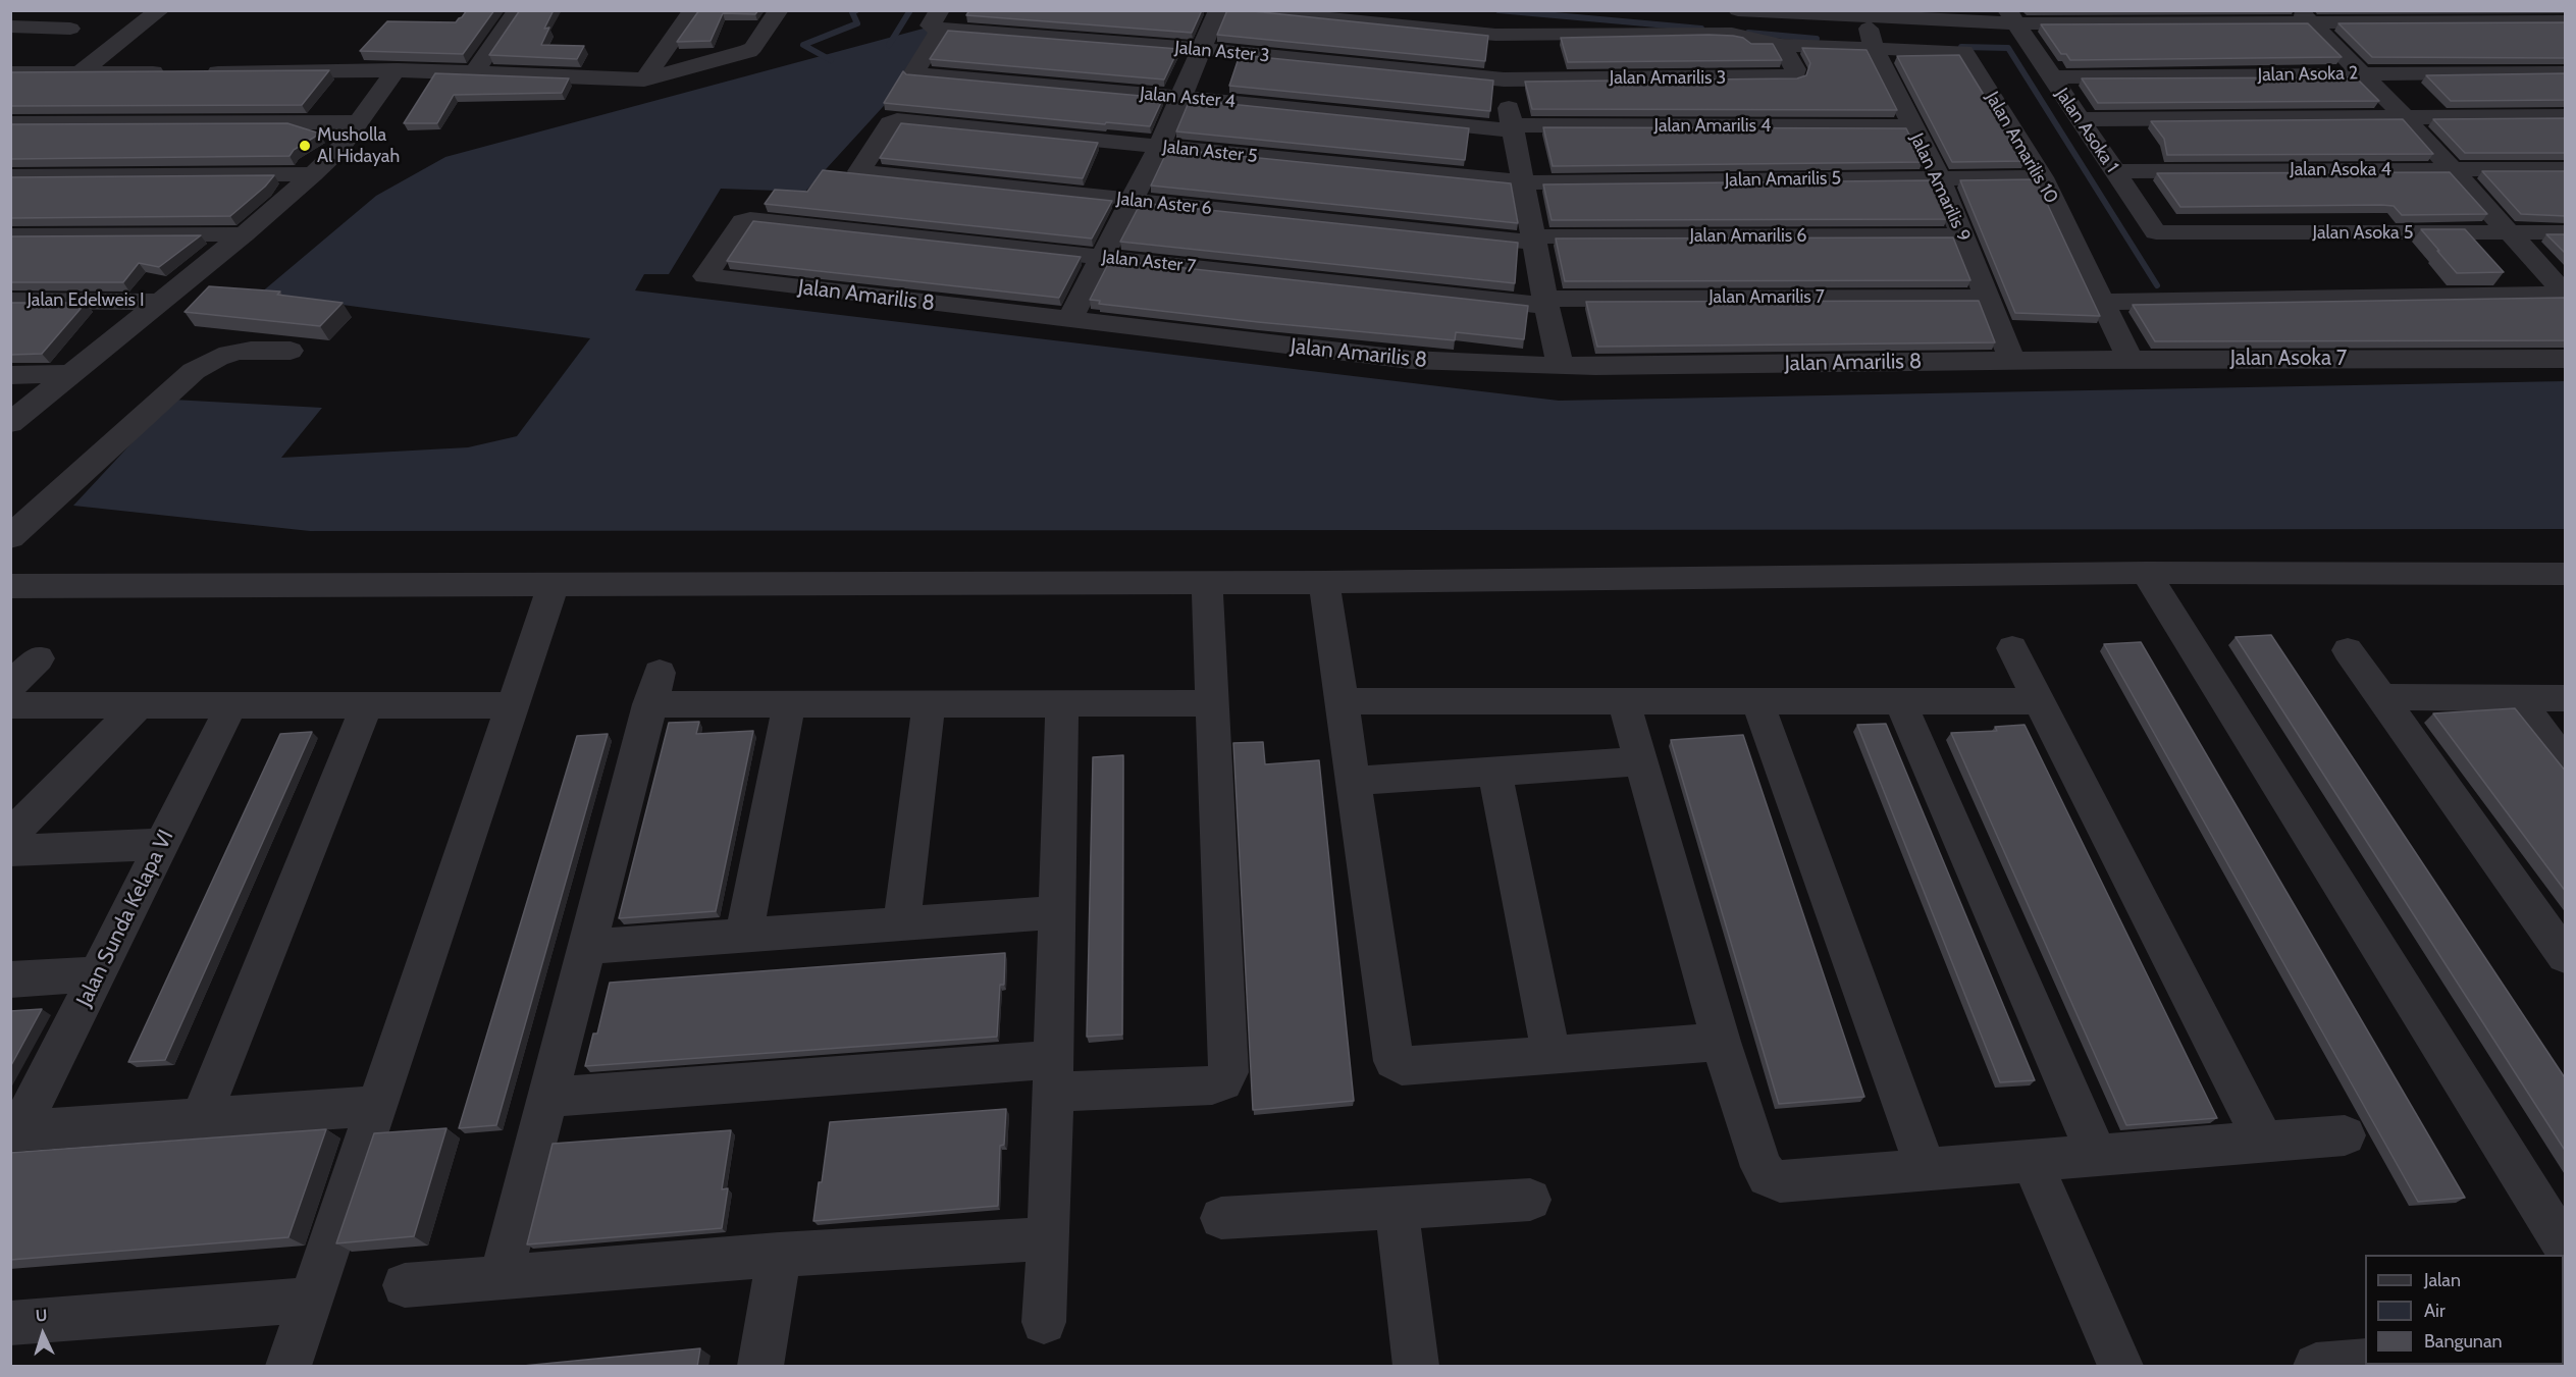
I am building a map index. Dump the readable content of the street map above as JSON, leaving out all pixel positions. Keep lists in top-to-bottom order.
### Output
{
  "streets": {
    "street": [
      "Jalan Aster 3",
      "Jalan Asoka 2",
      "Jalan Amarilis 3",
      "Jalan Aster 4",
      "Jalan Amarilis 4",
      "Jalan Asoka 1",
      "Jalan Amarilis 10",
      "Jalan Aster 5",
      "Jalan Asoka 4",
      "Jalan Amarilis 5",
      "Jalan Amarilis 9",
      "Jalan Aster 6",
      "Jalan Asoka 5",
      "Jalan Amarilis 6",
      "Jalan Aster 7",
      "Jalan Amarilis 8",
      "Jalan Amarilis 7",
      "Jalan Edelweis I",
      "Jalan Asoka 7",
      "Jalan Sunda Kelapa VI"
    ]
  },
  "crossings": [
    ["Jalan Aster 3", "Jalan Amarilis 3"],
    ["Jalan Aster 3", "Jalan Aster 4"],
    ["Jalan Asoka 2", "Jalan Asoka 1"],
    ["Jalan Aster 4", "Jalan Amarilis 4"],
    ["Jalan Amarilis 4", "Jalan Amarilis 9"],
    ["Jalan Asoka 1", "Jalan Asoka 4"],
    ["Jalan Asoka 1", "Jalan Asoka 5"],
    ["Jalan Amarilis 10", "Jalan Amarilis 5"],
    ["Jalan Amarilis 10", "Jalan Amarilis 9"],
    ["Jalan Amarilis 10", "Jalan Asoka 7"],
    ["Jalan Aster 5", "Jalan Amarilis 5"],
    ["Jalan Aster 5", "Jalan Aster 6"],
    ["Jalan Amarilis 5", "Jalan Amarilis 9"],
    ["Jalan Amarilis 9", "Jalan Amarilis 6"],
    ["Jalan Amarilis 9", "Jalan Amarilis 8"],
    ["Jalan Amarilis 9", "Jalan Amarilis 7"],
    ["Jalan Amarilis 9", "Jalan Asoka 7"],
    ["Jalan Aster 6", "Jalan Amarilis 6"],
    ["Jalan Aster 7", "Jalan Amarilis 8"],
    ["Jalan Aster 7", "Jalan Amarilis 7"],
    ["Jalan Amarilis 8", "Jalan Asoka 7"]
  ],
  "places": ["Musholla Al Hidayah"],
  "legend": ["Jalan", "Air", "Bangunan"],
  "north": "top"
}
